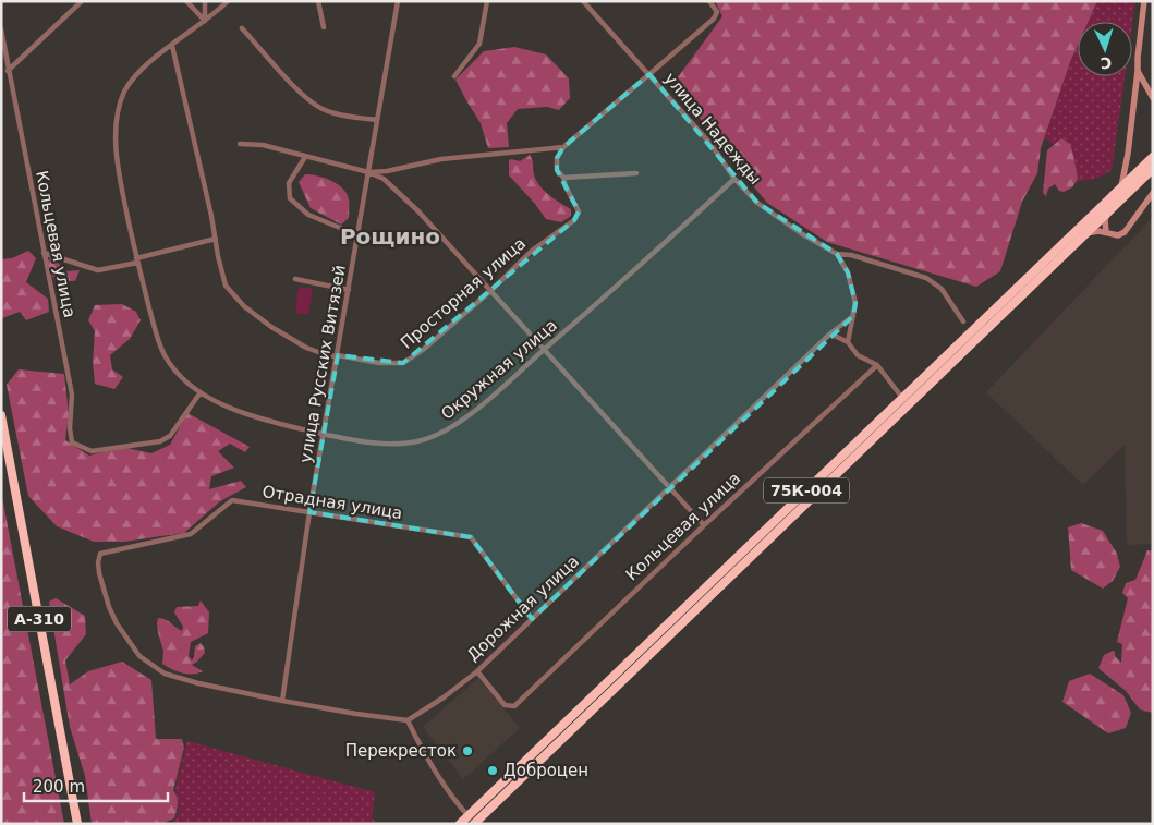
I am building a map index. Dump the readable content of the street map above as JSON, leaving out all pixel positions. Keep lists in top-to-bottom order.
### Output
{
  "streets": {
    "highway": ["75К-004", "А-310"],
    "street": [
      "улица Надежды",
      "Кольцевая улица",
      "Просторная улица",
      "улица Русских Витязей",
      "Окружная улица",
      "Отрадная улица",
      "Дорожная улица"
    ]
  },
  "crossings": [
    ["улица Надежды", "Окружная улица"],
    ["Кольцевая улица", "Окружная улица"],
    ["Кольцевая улица", "Дорожная улица"],
    ["Просторная улица", "улица Русских Витязей"],
    ["Просторная улица", "Окружная улица"],
    ["улица Русских Витязей", "Окружная улица"],
    ["улица Русских Витязей", "Отрадная улица"],
    ["Отрадная улица", "Дорожная улица"]
  ],
  "districts": ["Рощино"],
  "places": ["Перекресток", "Доброцен"],
  "scale_bar": "200 m",
  "north": "bottom"
}
